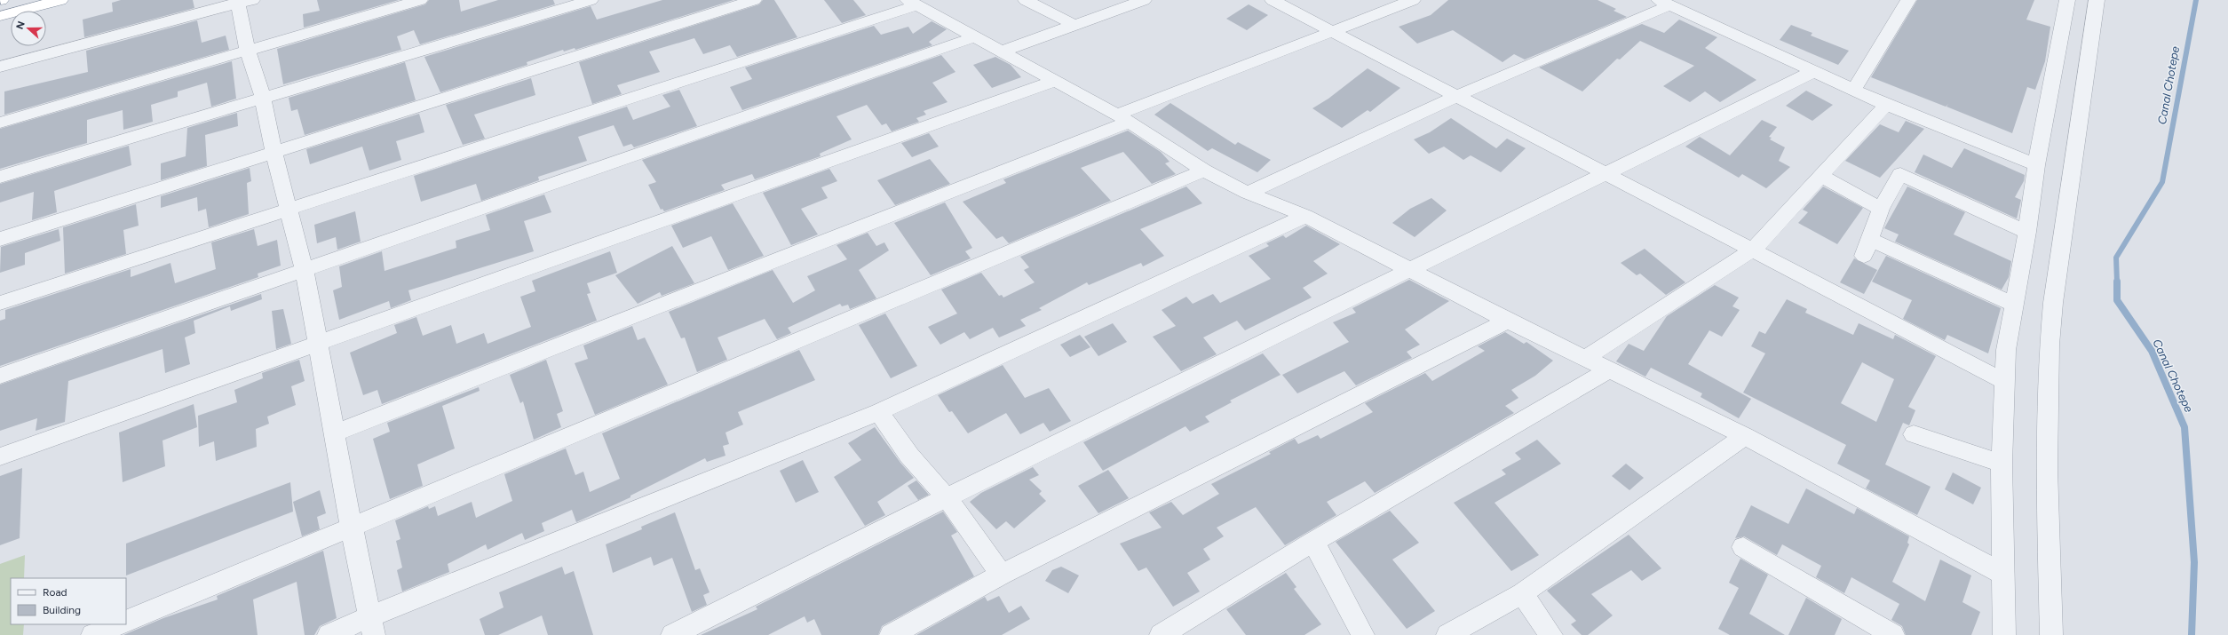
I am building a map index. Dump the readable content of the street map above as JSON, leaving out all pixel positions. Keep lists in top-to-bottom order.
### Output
{
  "water": ["Canal Chotepe"],
  "legend": ["Road", "Building"],
  "north": "left"
}
